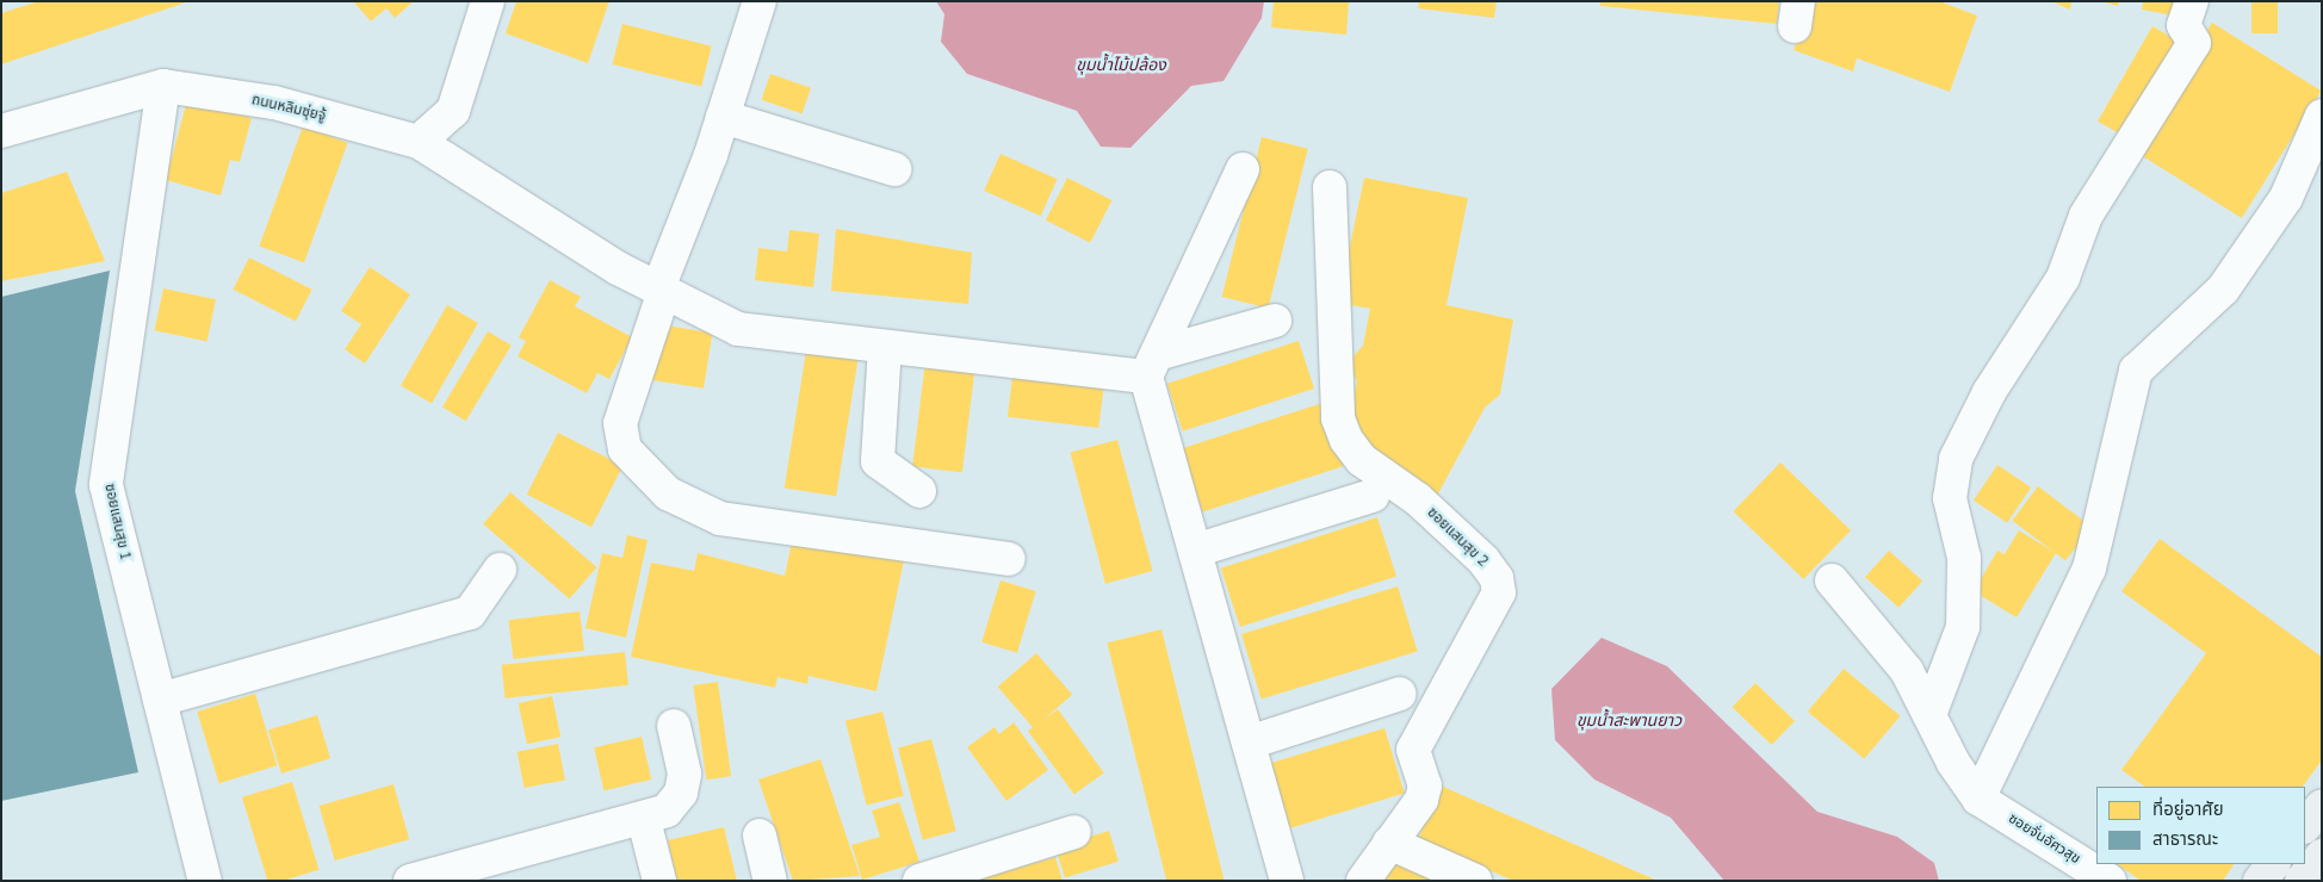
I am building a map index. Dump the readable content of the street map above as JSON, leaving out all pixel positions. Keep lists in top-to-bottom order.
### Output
{
  "streets": {
    "street": [
      "ถนนหลิมซุ่ยจู้",
      "ซอยแสนสุข 1",
      "ซอยแสนสุข 2",
      "ซอยจั่นอัศวสุข"
    ]
  },
  "crossings": [
    ["ถนนหลิมซุ่ยจู้", "ซอยแสนสุข 1"]
  ],
  "water": ["ขุมน้ำไม้ปล้อง", "ขุมน้ำสะพานยาว"],
  "legend": ["ที่อยู่อาศัย", "สาธารณะ"]
}
